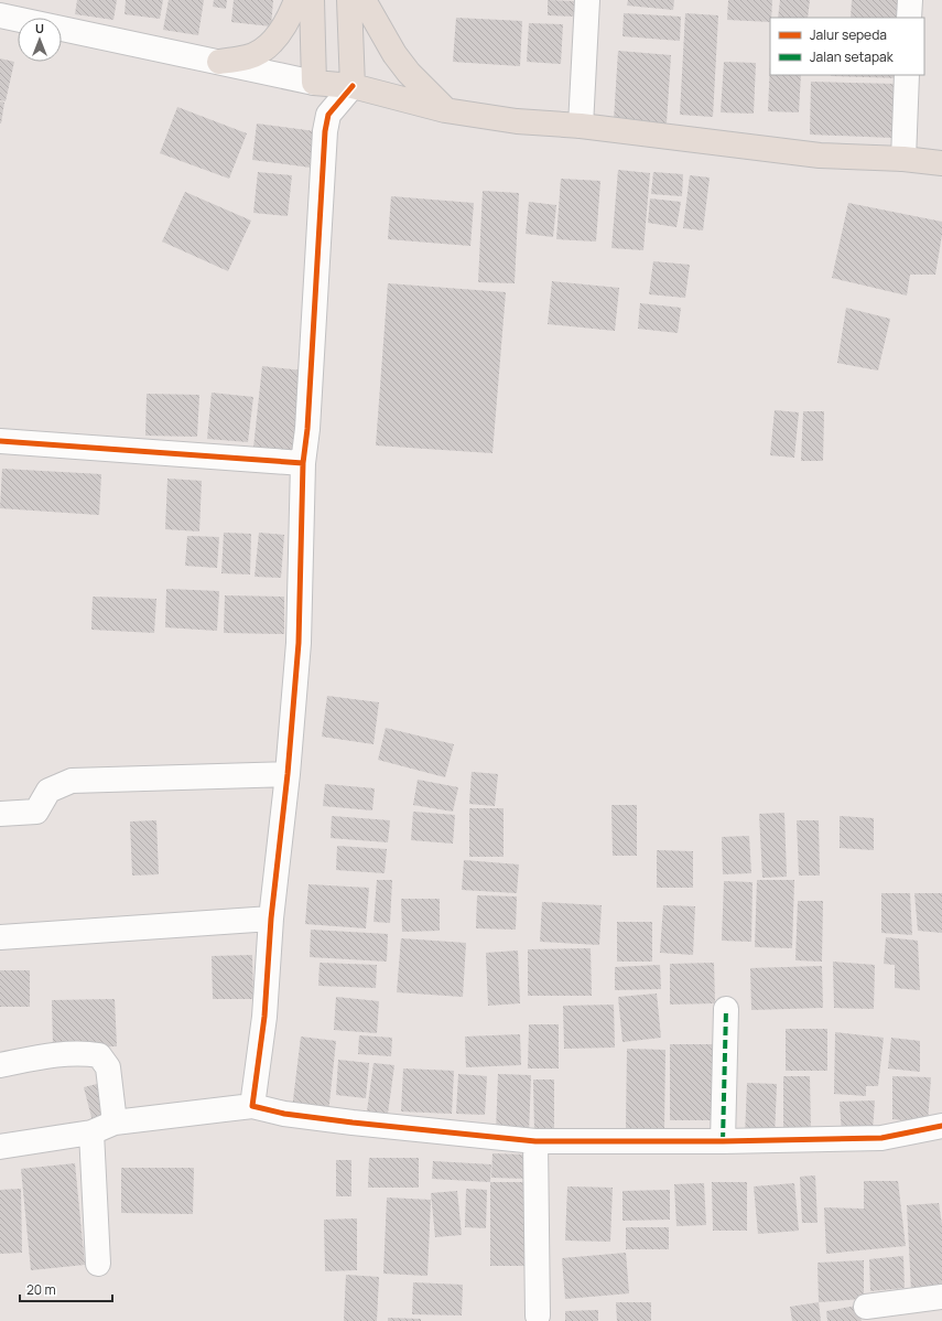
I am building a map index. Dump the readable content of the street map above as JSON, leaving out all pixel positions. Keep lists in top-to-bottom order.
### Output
{
  "legend": ["Jalur sepeda", "Jalan setapak"],
  "scale_bar": "20 m",
  "north": "top"
}
